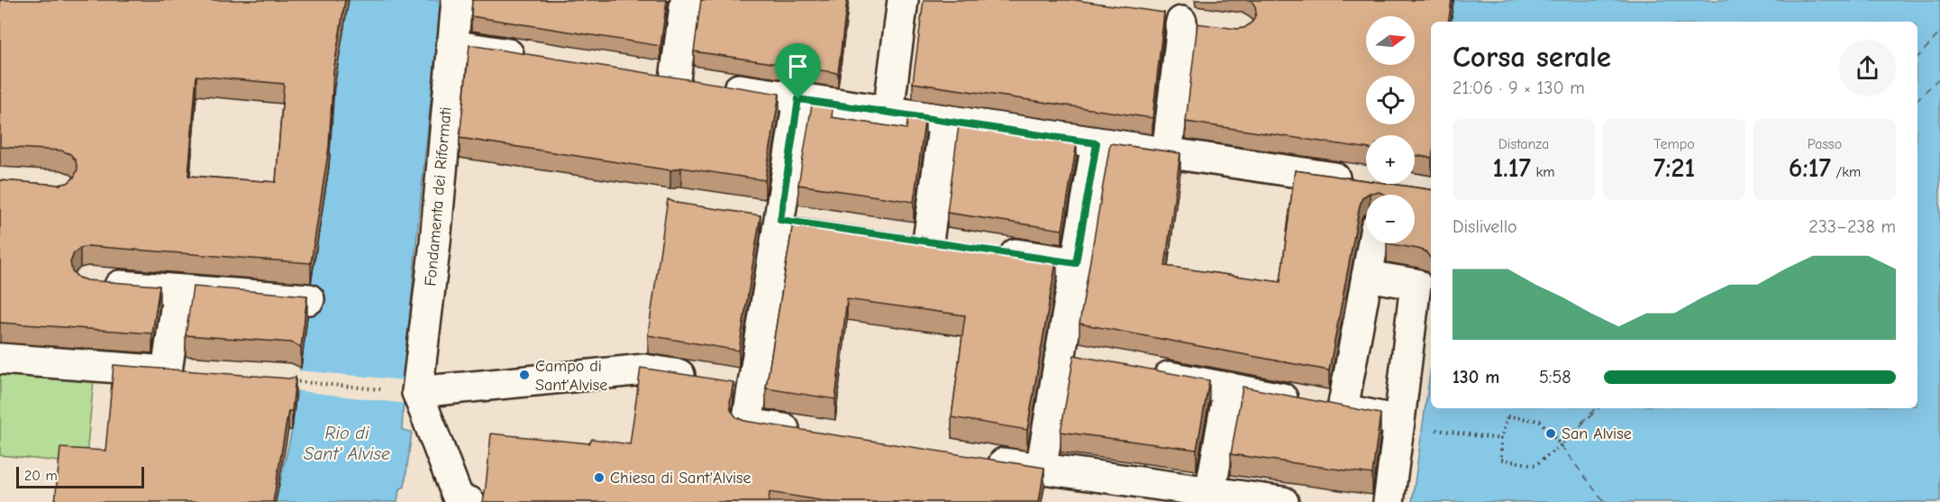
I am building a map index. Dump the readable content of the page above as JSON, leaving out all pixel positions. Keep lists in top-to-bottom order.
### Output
{
  "streets": {
    "street": ["Fondamenta dei Riformati"]
  },
  "water": ["Rio di Sant' Alvise"],
  "places": ["Campo di Sant'Alvise", "San Alvise", "Chiesa di Sant'Alvise"],
  "scale_bar": "20 m",
  "north": "right",
  "page": {
    "map_buttons": ["+", "−"],
    "heading": ["Corsa serale", "21:06 · 9 × 130 m"],
    "stats": [
      ["Distanza", "1.17 km"],
      ["Tempo", "7:21"],
      ["Passo", "6:17 /km"]
    ],
    "chart": ["Dislivello", "233–238 m"],
    "list": [
      {
        "name": "130 m",
        "note": "5:58"
      }
    ],
    "scale": "20 m"
  }
}
